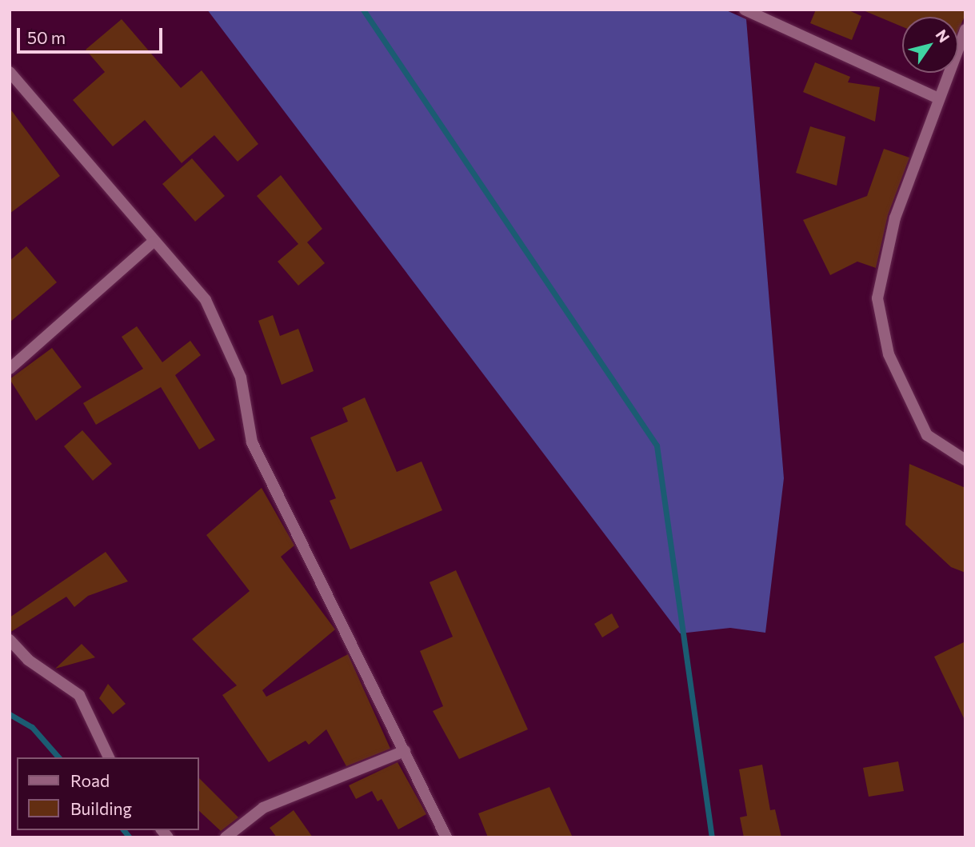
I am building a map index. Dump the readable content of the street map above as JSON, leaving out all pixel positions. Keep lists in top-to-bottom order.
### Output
{
  "legend": ["Road", "Building"],
  "scale_bar": "50 m",
  "north": "top right"
}
